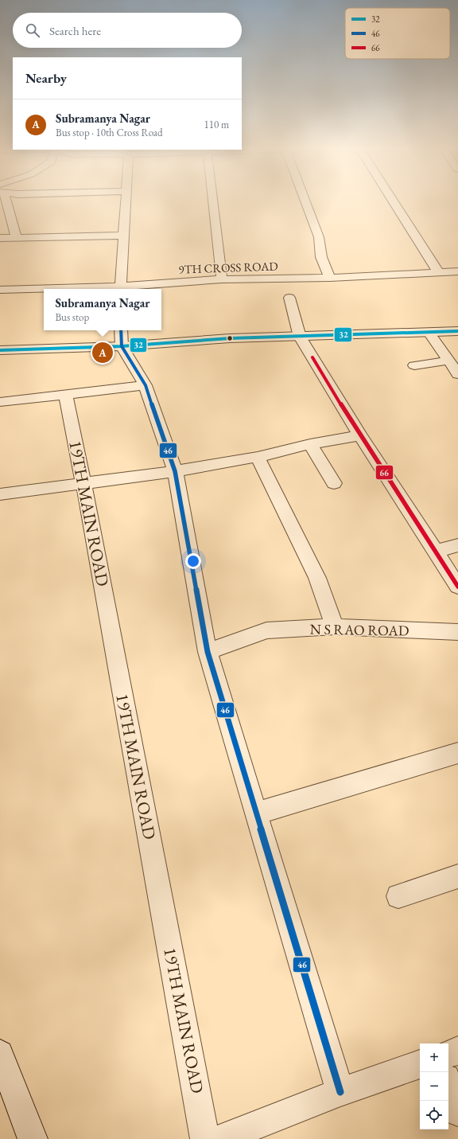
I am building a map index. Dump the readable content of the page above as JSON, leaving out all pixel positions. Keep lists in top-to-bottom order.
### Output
{
  "streets": {
    "street": ["9TH CROSS ROAD", "19TH MAIN ROAD", "N S RAO ROAD"]
  },
  "lines": ["transit line 46", "transit line 32", "transit line 66"],
  "legend": ["32", "46", "66"],
  "page": {
    "search": "Search here",
    "heading": "Nearby",
    "list": [
      {
        "mark": "A",
        "name": "Subramanya Nagar",
        "note": "Bus stop · 10th Cross Road",
        "value": "110 m"
      }
    ],
    "popup": ["Subramanya Nagar", "Bus stop"],
    "pins": "A",
    "map_buttons": ["+", "−"]
  }
}
